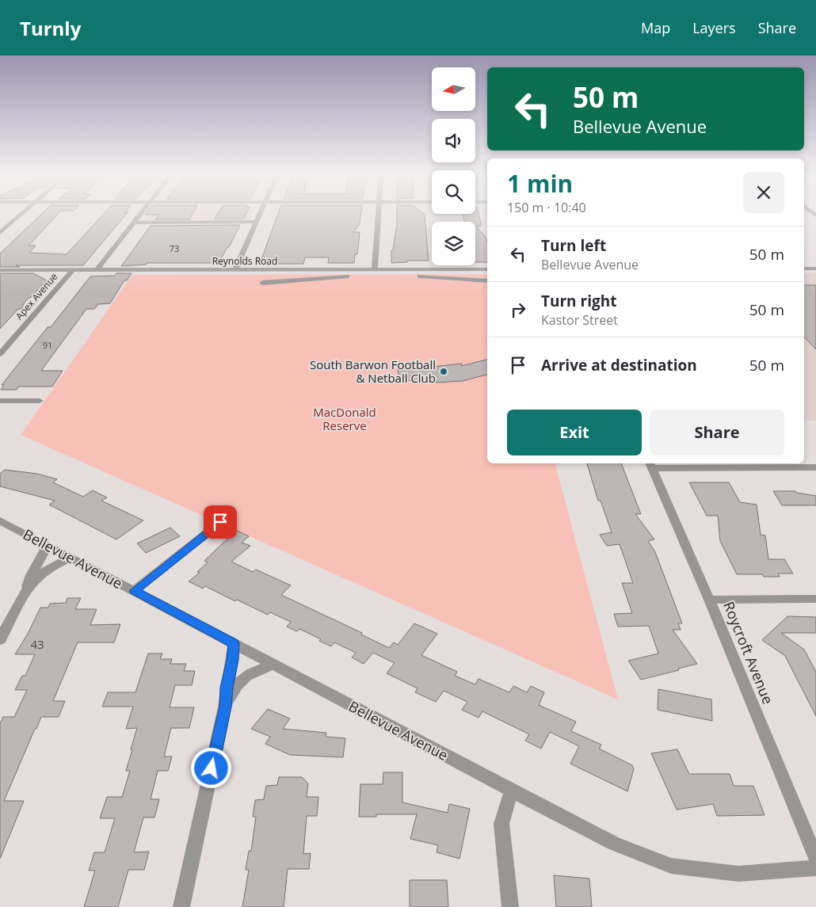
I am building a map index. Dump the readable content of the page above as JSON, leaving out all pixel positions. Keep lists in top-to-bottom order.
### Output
{
  "streets": {
    "street": [
      "Reynolds Road",
      "Apex Avenue",
      "Bellevue Avenue",
      "Roycroft Avenue"
    ]
  },
  "crossings": [
    ["Reynolds Road", "Apex Avenue"]
  ],
  "parks": ["MacDonald Reserve"],
  "places": ["South Barwon Football & Netball Club"],
  "house_numbers": ["73", "91", "43"],
  "north": "left",
  "page": {
    "header": "Turnly",
    "nav": ["Map", "Layers", "Share"],
    "turn": ["50 m", "Bellevue Avenue"],
    "heading": ["1 min", "150 m · 10:40"],
    "list": [
      {
        "name": "Turn left",
        "note": "Bellevue Avenue",
        "value": "50 m"
      },
      {
        "name": "Turn right",
        "note": "Kastor Street",
        "value": "50 m"
      },
      {
        "name": "Arrive at destination",
        "value": "50 m"
      }
    ],
    "buttons": ["Exit", "Share"]
  }
}
